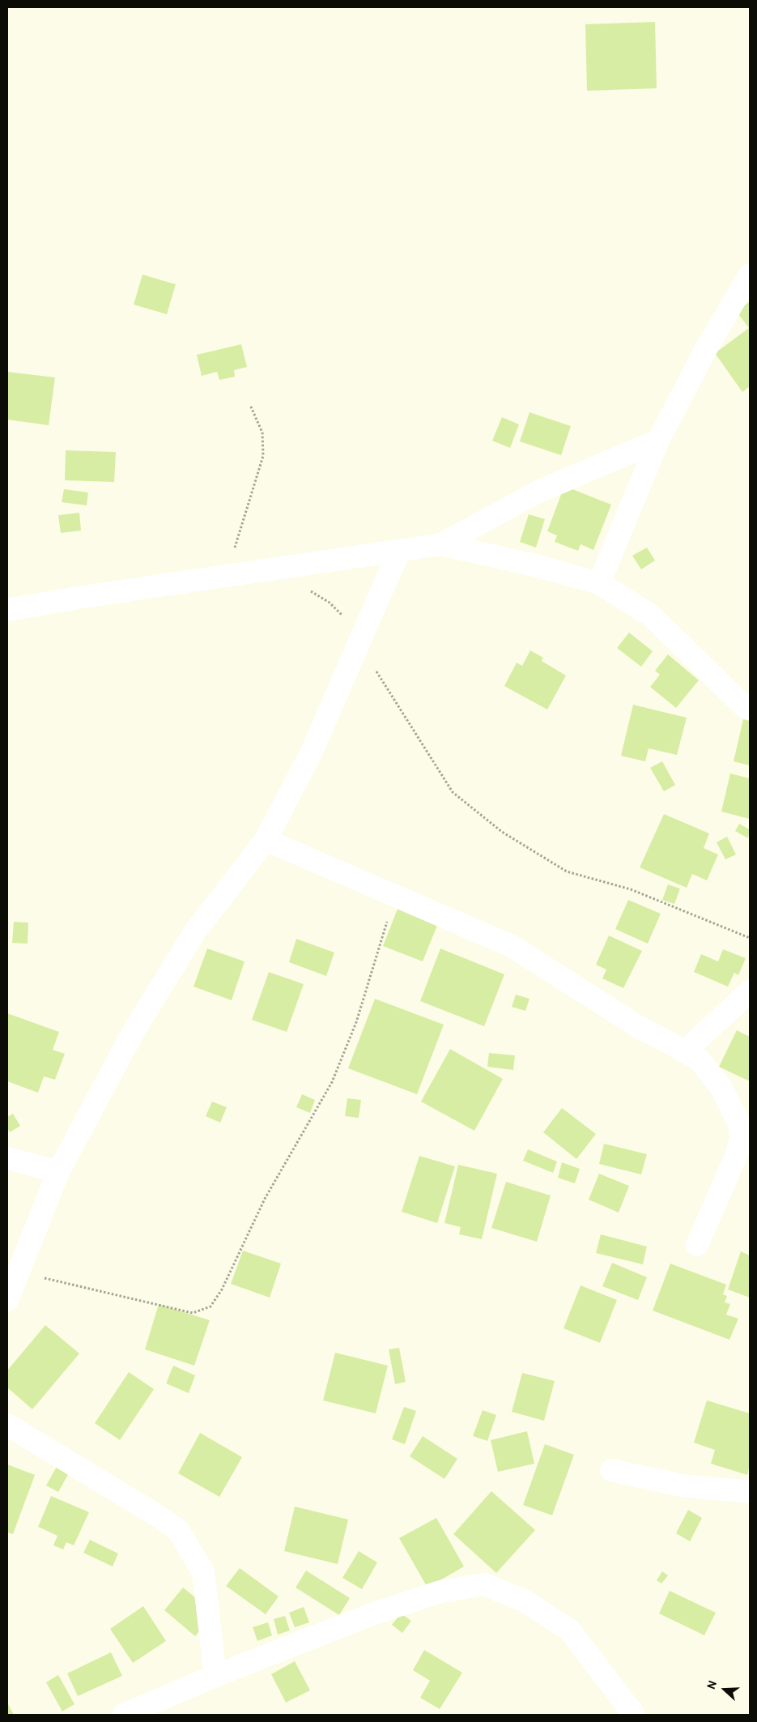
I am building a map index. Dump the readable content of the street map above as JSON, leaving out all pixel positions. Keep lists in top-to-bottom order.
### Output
{
  "north": "left"
}
